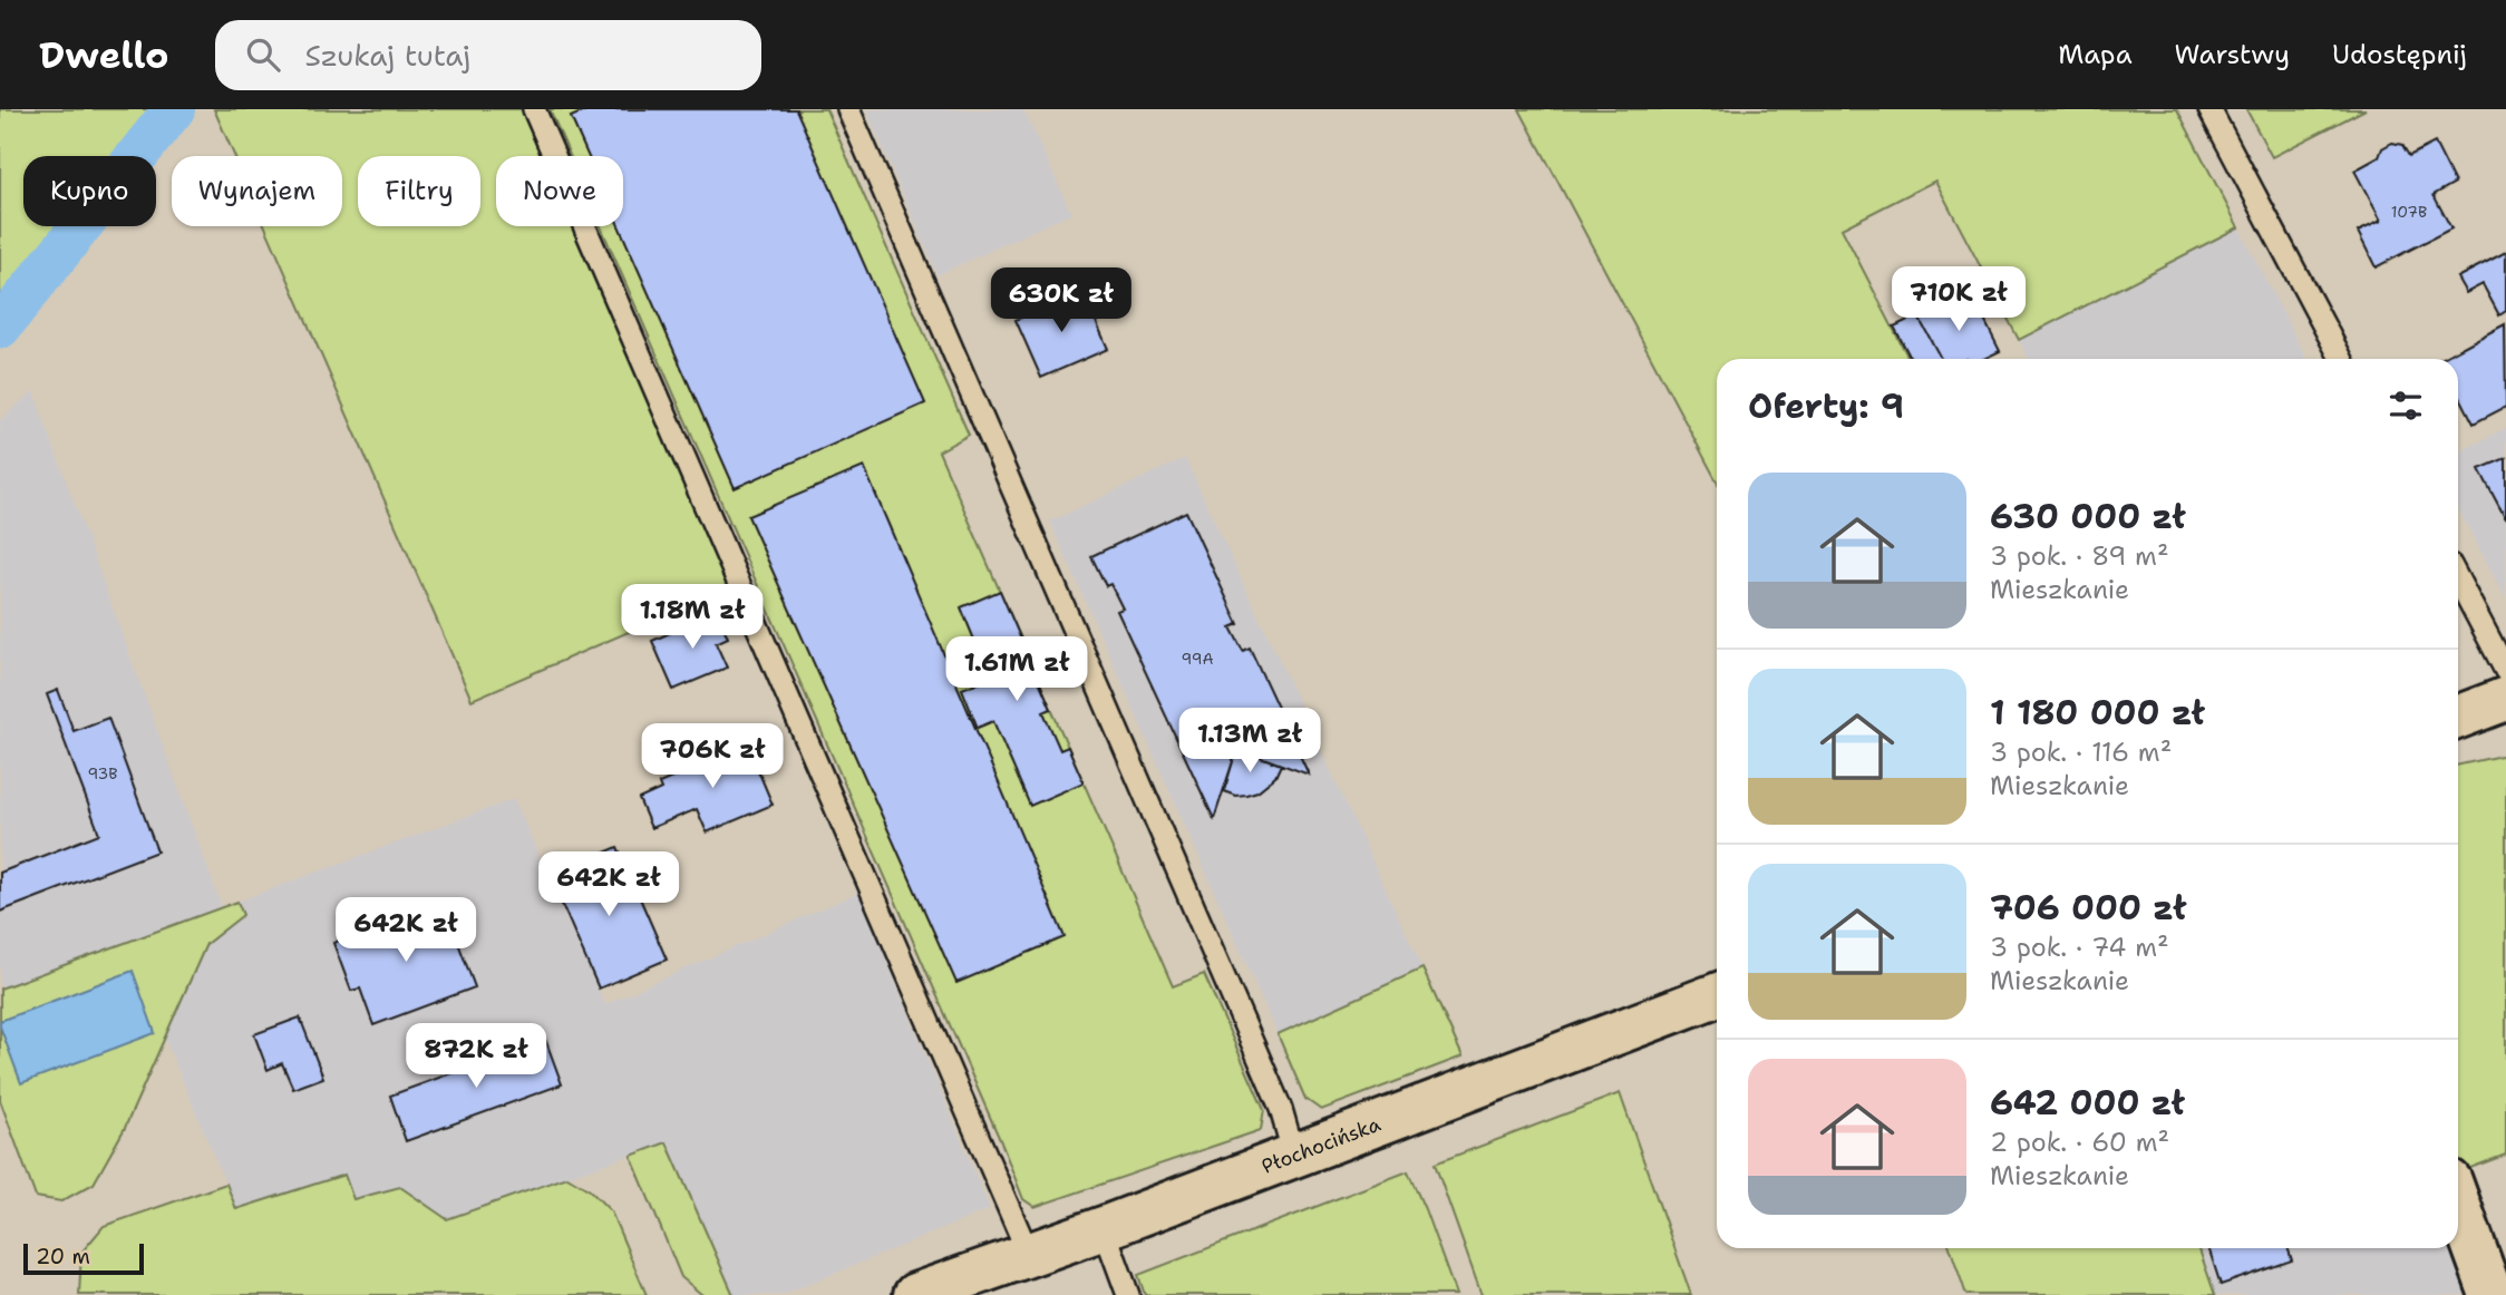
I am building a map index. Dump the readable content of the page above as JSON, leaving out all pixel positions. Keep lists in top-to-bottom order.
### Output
{
  "streets": {
    "main road": ["Płochocińska"]
  },
  "house_numbers": ["107B", "99A", "93B"],
  "scale_bar": "20 m",
  "page": {
    "header": "Dwello",
    "search": "Szukaj tutaj",
    "nav": ["Mapa", "Warstwy", "Udostępnij"],
    "chip": [
      "Kupno",
      "Wynajem",
      "Filtry",
      "Nowe"
    ],
    "price": [
      "710K zł",
      "630K zł",
      "1.18M zł",
      "1.61M zł",
      "1.13M zł",
      "706K zł",
      "642K zł",
      "642K zł",
      "872K zł"
    ],
    "heading": "Oferty: 9",
    "list": [
      {
        "name": "630 000 zł",
        "note": "3 pok. · 89 m² · Mieszkanie"
      },
      {
        "name": "1 180 000 zł",
        "note": "3 pok. · 116 m² · Mieszkanie"
      },
      {
        "name": "706 000 zł",
        "note": "3 pok. · 74 m² · Mieszkanie"
      },
      {
        "name": "642 000 zł",
        "note": "2 pok. · 60 m² · Mieszkanie"
      }
    ],
    "scale": "20 m"
  }
}
